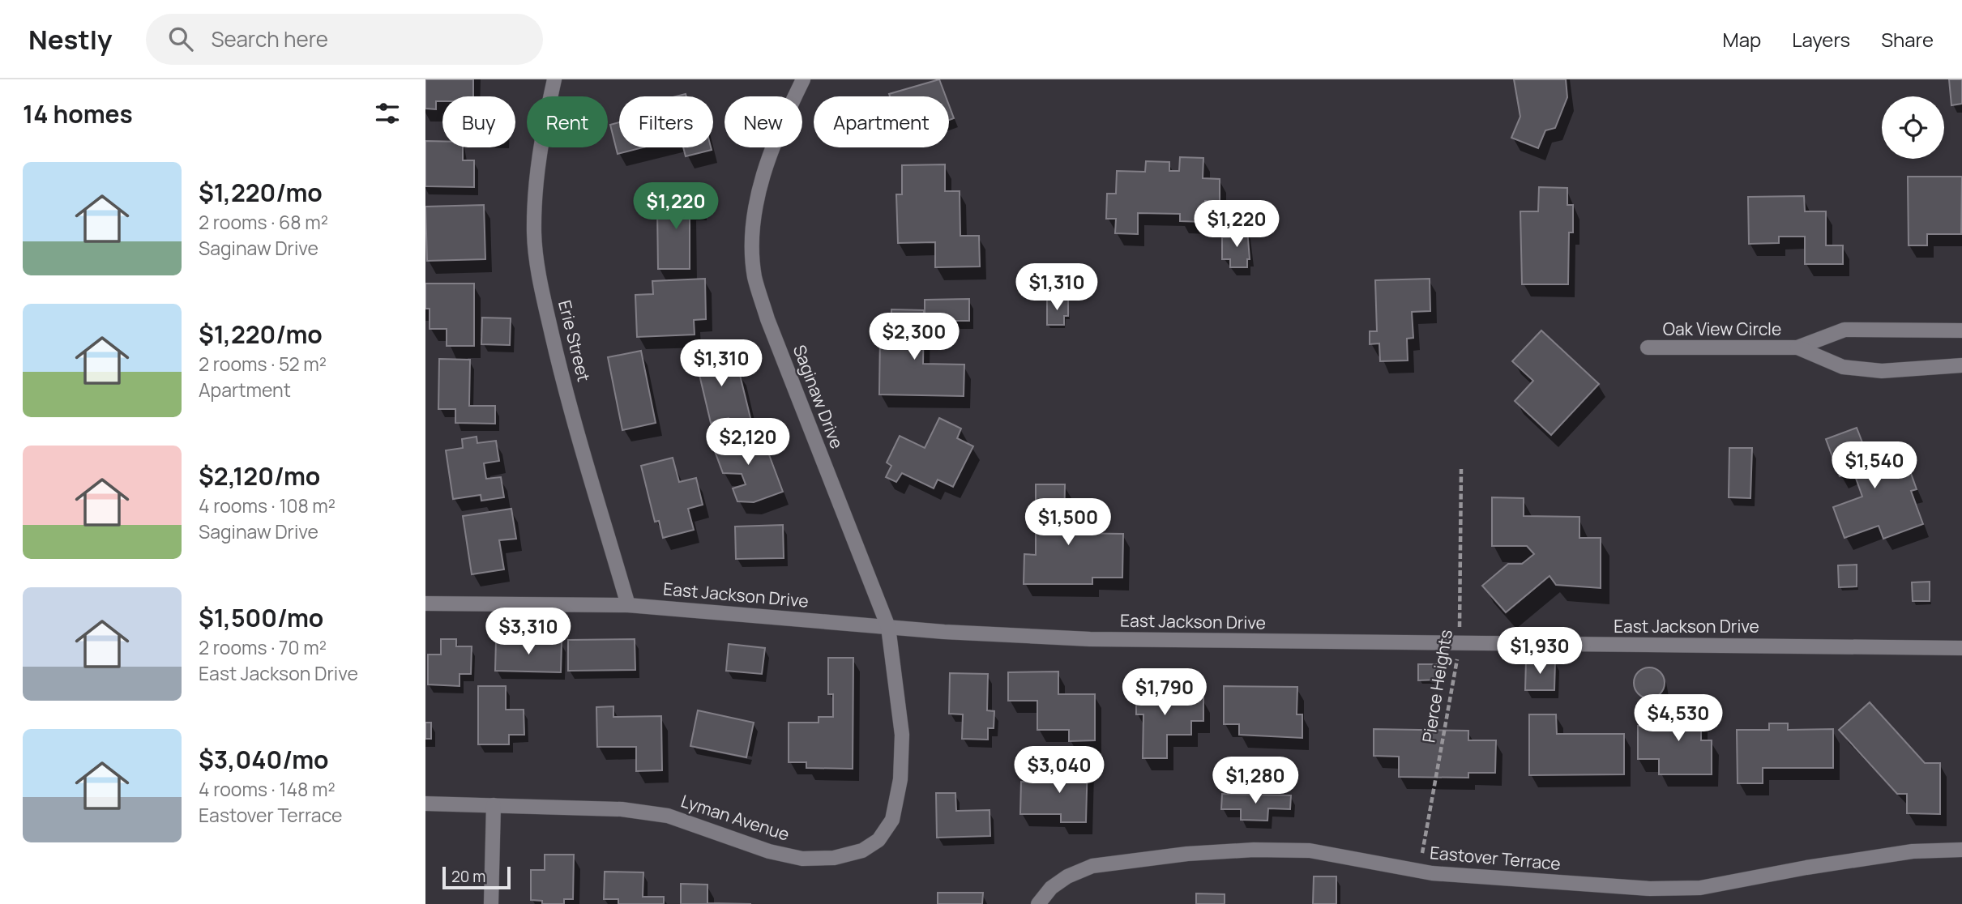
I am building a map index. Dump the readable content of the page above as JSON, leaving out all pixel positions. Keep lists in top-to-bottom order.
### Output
{
  "streets": {
    "street": [
      "Oak View Circle",
      "Erie Street",
      "Saginaw Drive",
      "East Jackson Drive",
      "Lyman Avenue",
      "Eastover Terrace"
    ],
    "path": ["Pierce Heights"]
  },
  "crossings": [
    ["Erie Street", "East Jackson Drive"],
    ["Saginaw Drive", "East Jackson Drive"],
    ["Saginaw Drive", "Lyman Avenue"],
    ["East Jackson Drive", "Pierce Heights"],
    ["East Jackson Drive", "Lyman Avenue"],
    ["Pierce Heights", "Eastover Terrace"]
  ],
  "scale_bar": "20 m",
  "page": {
    "header": "Nestly",
    "search": "Search here",
    "nav": ["Map", "Layers", "Share"],
    "heading": "14 homes",
    "chip": [
      "Buy",
      "Rent",
      "Filters",
      "New",
      "Apartment"
    ],
    "list": [
      {
        "name": "$1,220/mo",
        "note": "2 rooms · 68 m² · Saginaw Drive"
      },
      {
        "name": "$1,220/mo",
        "note": "2 rooms · 52 m² · Apartment"
      },
      {
        "name": "$2,120/mo",
        "note": "4 rooms · 108 m² · Saginaw Drive"
      },
      {
        "name": "$1,500/mo",
        "note": "2 rooms · 70 m² · East Jackson Drive"
      },
      {
        "name": "$3,040/mo",
        "note": "4 rooms · 148 m² · Eastover Terrace"
      }
    ],
    "price": [
      "$1,220",
      "$1,220",
      "$1,310",
      "$2,300",
      "$1,310",
      "$2,120",
      "$1,540",
      "$1,500",
      "$3,310",
      "$1,930",
      "$1,790",
      "$4,530",
      "$3,040",
      "$1,280"
    ],
    "scale": "20 m"
  }
}
